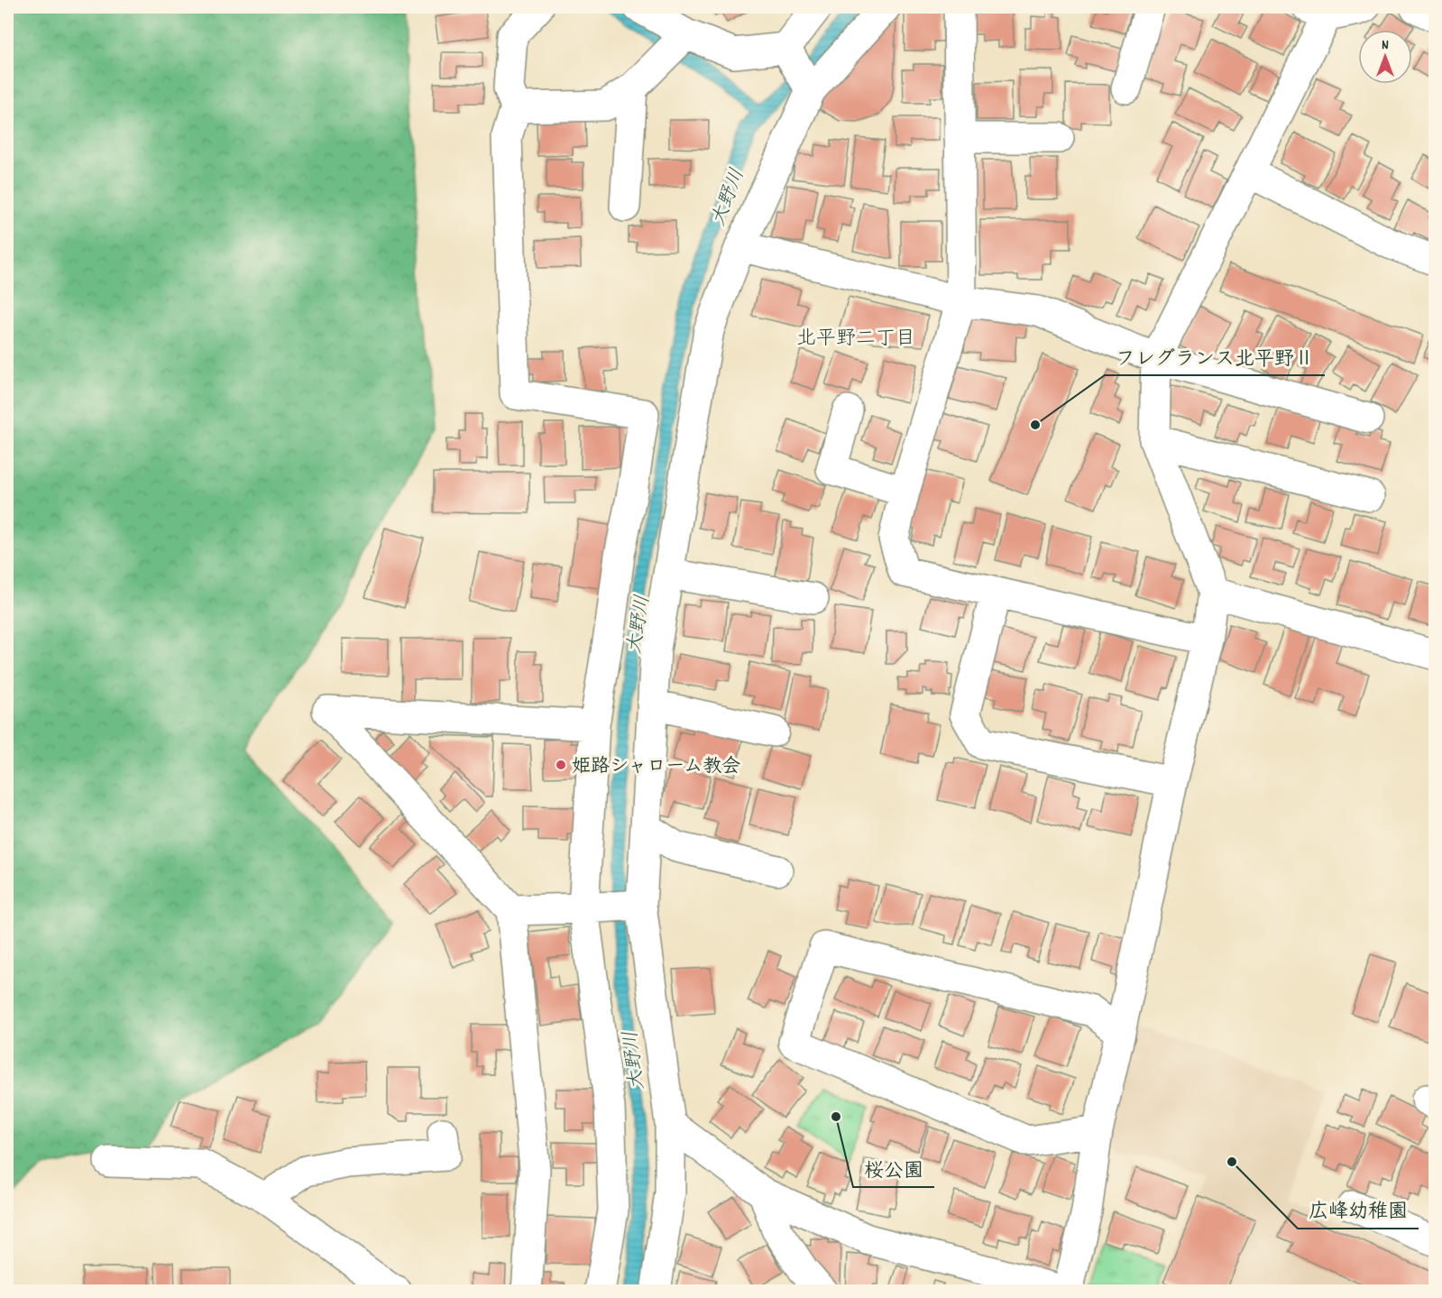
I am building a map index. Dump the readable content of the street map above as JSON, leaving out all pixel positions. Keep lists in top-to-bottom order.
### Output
{
  "districts": ["北平野二丁目"],
  "water": ["大野川"],
  "places": [
    "フレグランス北平野Ⅱ",
    "姫路シャローム教会",
    "桜公園",
    "広峰幼稚園"
  ],
  "north": "top"
}
